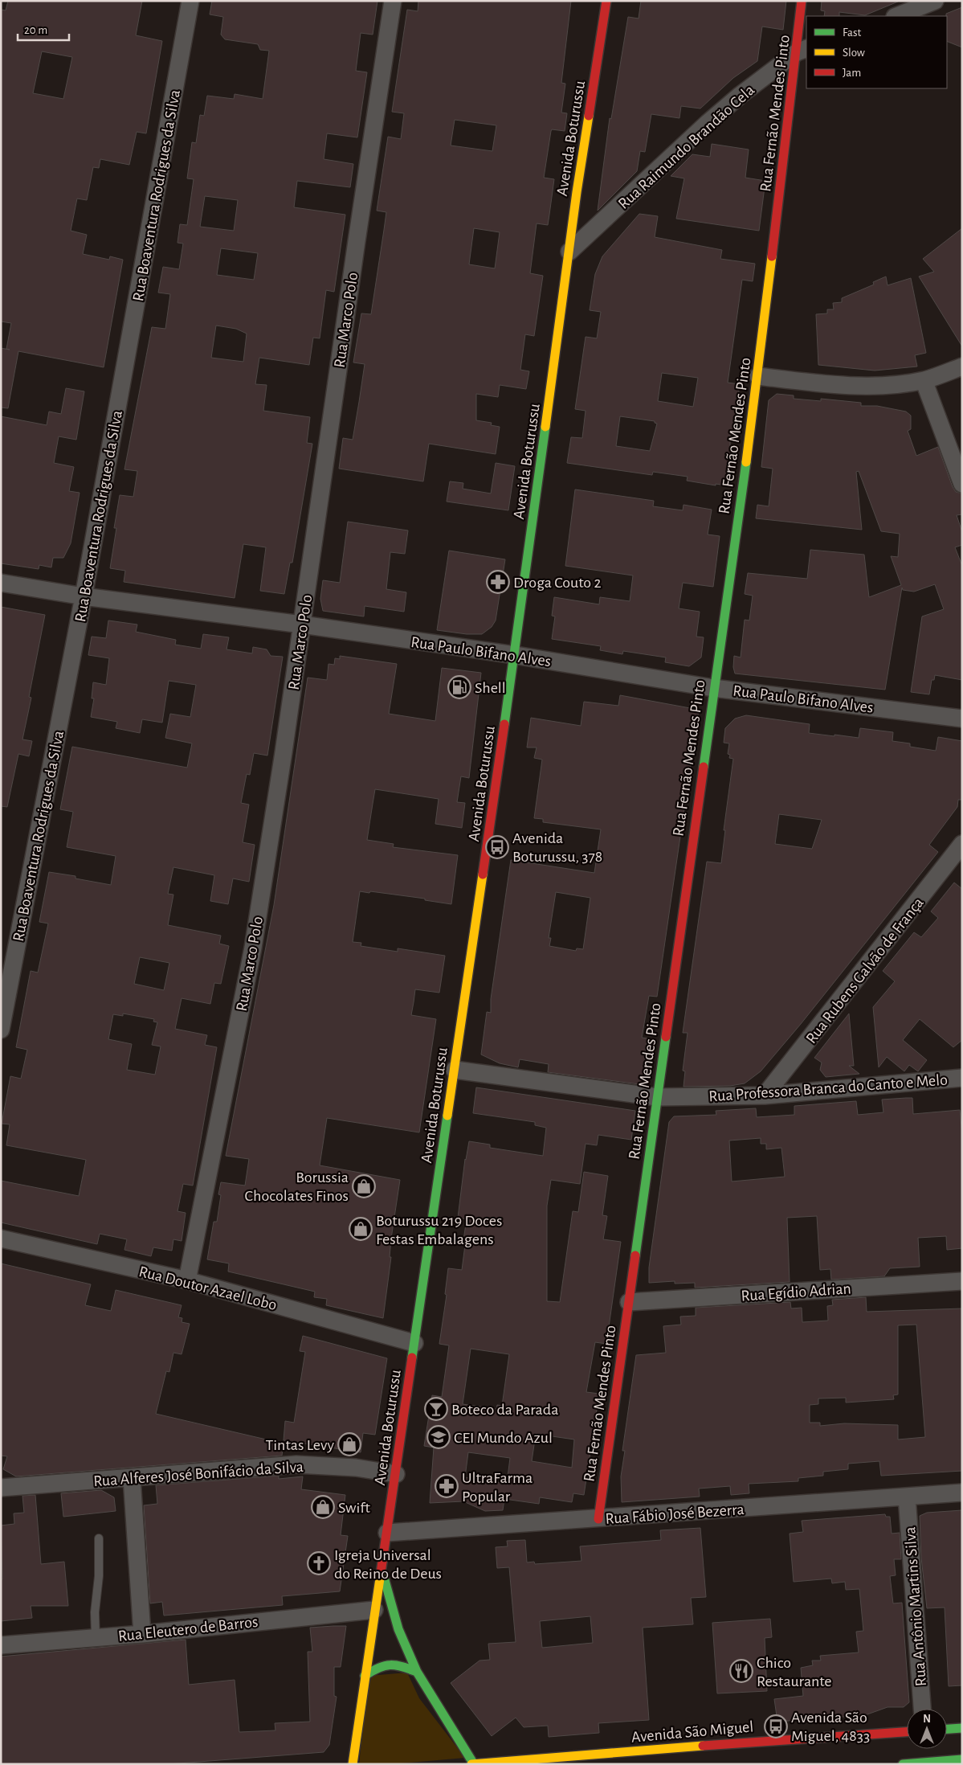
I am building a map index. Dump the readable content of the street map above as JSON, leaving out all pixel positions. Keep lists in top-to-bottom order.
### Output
{
  "streets": {
    "main road": ["Rua Fernão Mendes Pinto", "Avenida Boturussu", "Avenida São Miguel"],
    "street": [
      "Rua Raimundo Brandão Cela",
      "Rua Boaventura Rodrigues da Silva",
      "Rua Marco Polo",
      "Rua Paulo Bifano Alves",
      "Rua Rubens Galvão de França",
      "Rua Professora Branca do Canto e Melo",
      "Rua Doutor Azael Lobo",
      "Rua Egídio Adrian",
      "Rua Alferes José Bonifácio da Silva",
      "Rua Fábio José Bezerra",
      "Rua Antônio Martins Silva",
      "Rua Eleutero de Barros"
    ]
  },
  "crossings": [
    ["Rua Fernão Mendes Pinto", "Rua Raimundo Brandão Cela"],
    ["Rua Fernão Mendes Pinto", "Rua Paulo Bifano Alves"],
    ["Rua Fernão Mendes Pinto", "Rua Professora Branca do Canto e Melo"],
    ["Rua Fernão Mendes Pinto", "Rua Egídio Adrian"],
    ["Rua Fernão Mendes Pinto", "Rua Fábio José Bezerra"],
    ["Avenida Boturussu", "Rua Raimundo Brandão Cela"],
    ["Avenida Boturussu", "Rua Paulo Bifano Alves"],
    ["Avenida Boturussu", "Rua Professora Branca do Canto e Melo"],
    ["Avenida Boturussu", "Rua Doutor Azael Lobo"],
    ["Avenida Boturussu", "Rua Alferes José Bonifácio da Silva"],
    ["Avenida Boturussu", "Rua Fábio José Bezerra"],
    ["Avenida Boturussu", "Rua Eleutero de Barros"],
    ["Avenida Boturussu", "Avenida São Miguel"],
    ["Rua Boaventura Rodrigues da Silva", "Rua Paulo Bifano Alves"],
    ["Rua Marco Polo", "Rua Paulo Bifano Alves"],
    ["Rua Marco Polo", "Rua Doutor Azael Lobo"],
    ["Rua Rubens Galvão de França", "Rua Professora Branca do Canto e Melo"],
    ["Rua Fábio José Bezerra", "Rua Antônio Martins Silva"]
  ],
  "places": {
    "pharmacy": ["Droga Couto 2", "UltraFarma Popular"],
    "fuel station": ["Shell"],
    "bus stop": ["Avenida Boturussu, 378", "Avenida São Miguel, 4833"],
    "shop": [
      "Borussia Chocolates Finos",
      "Boturussu 219 Doces Festas Embalagens",
      "Tintas Levy",
      "Swift"
    ],
    "bar": ["Boteco da Parada"],
    "school or university": ["CEI Mundo Azul"],
    "church": ["Igreja Universal do Reino de Deus"],
    "restaurant": ["Chico Restaurante"]
  },
  "legend": ["Fast", "Slow", "Jam"],
  "scale_bar": "20 m",
  "north": "top"
}
